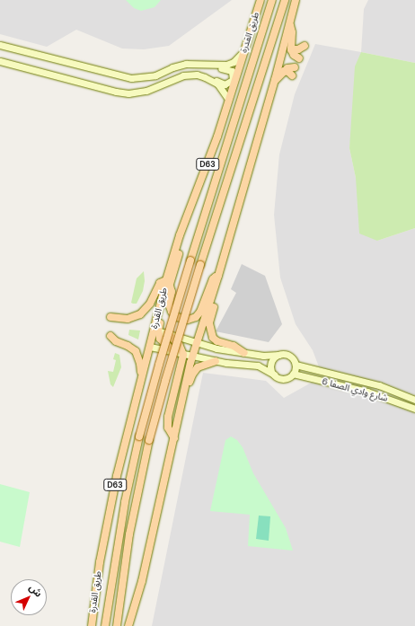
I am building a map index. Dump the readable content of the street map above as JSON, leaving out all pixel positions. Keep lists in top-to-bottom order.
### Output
{
  "streets": {
    "main road": ["طريق القدرة", "D63", "شارع وادي الصفا 6"]
  },
  "north": "top right"
}
